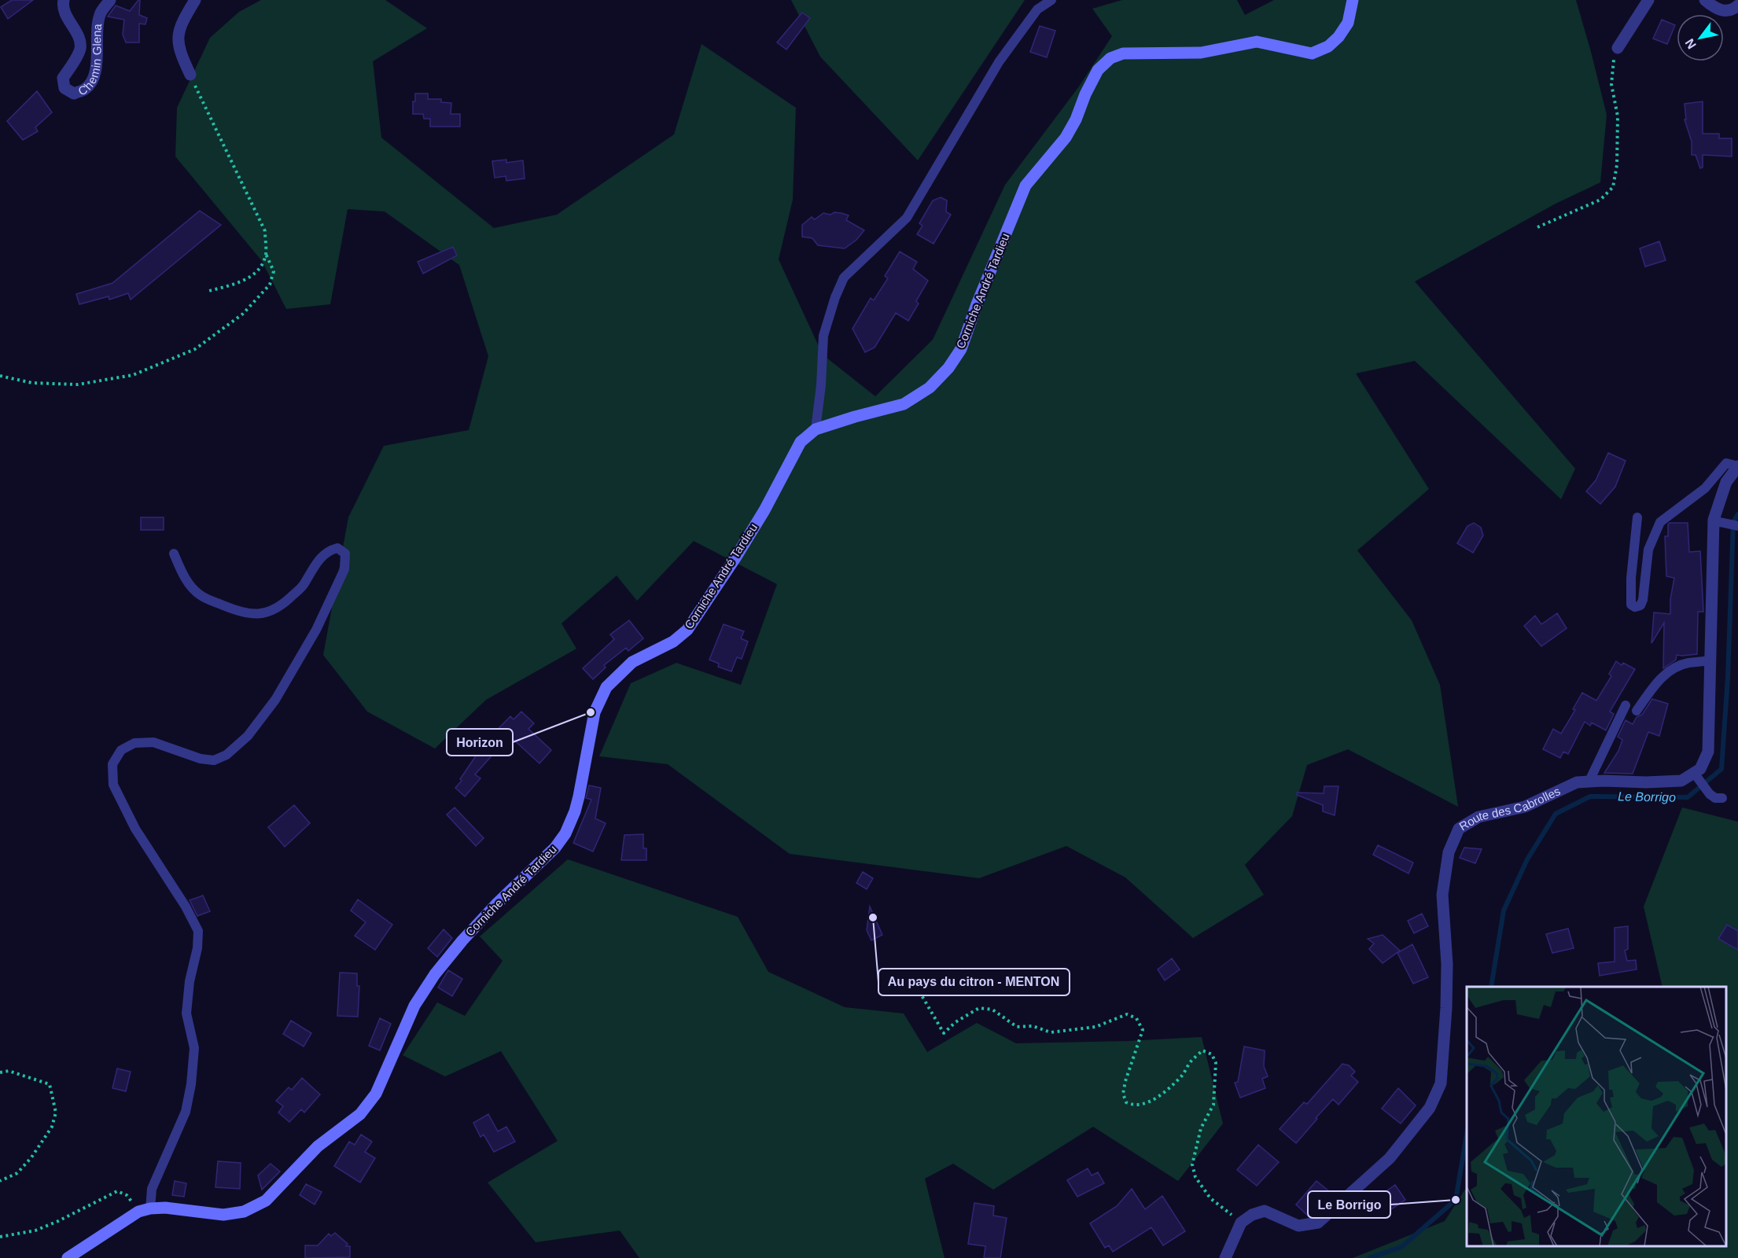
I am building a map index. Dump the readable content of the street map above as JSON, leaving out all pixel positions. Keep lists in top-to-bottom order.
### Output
{
  "streets": {
    "street": ["Chemin Glena", "Corniche André Tardieu", "Route des Cabrolles"]
  },
  "water": ["Le Borrigo"],
  "places": ["Horizon", "Au pays du citron - MENTON", "Le Borrigo"],
  "north": "bottom left"
}
